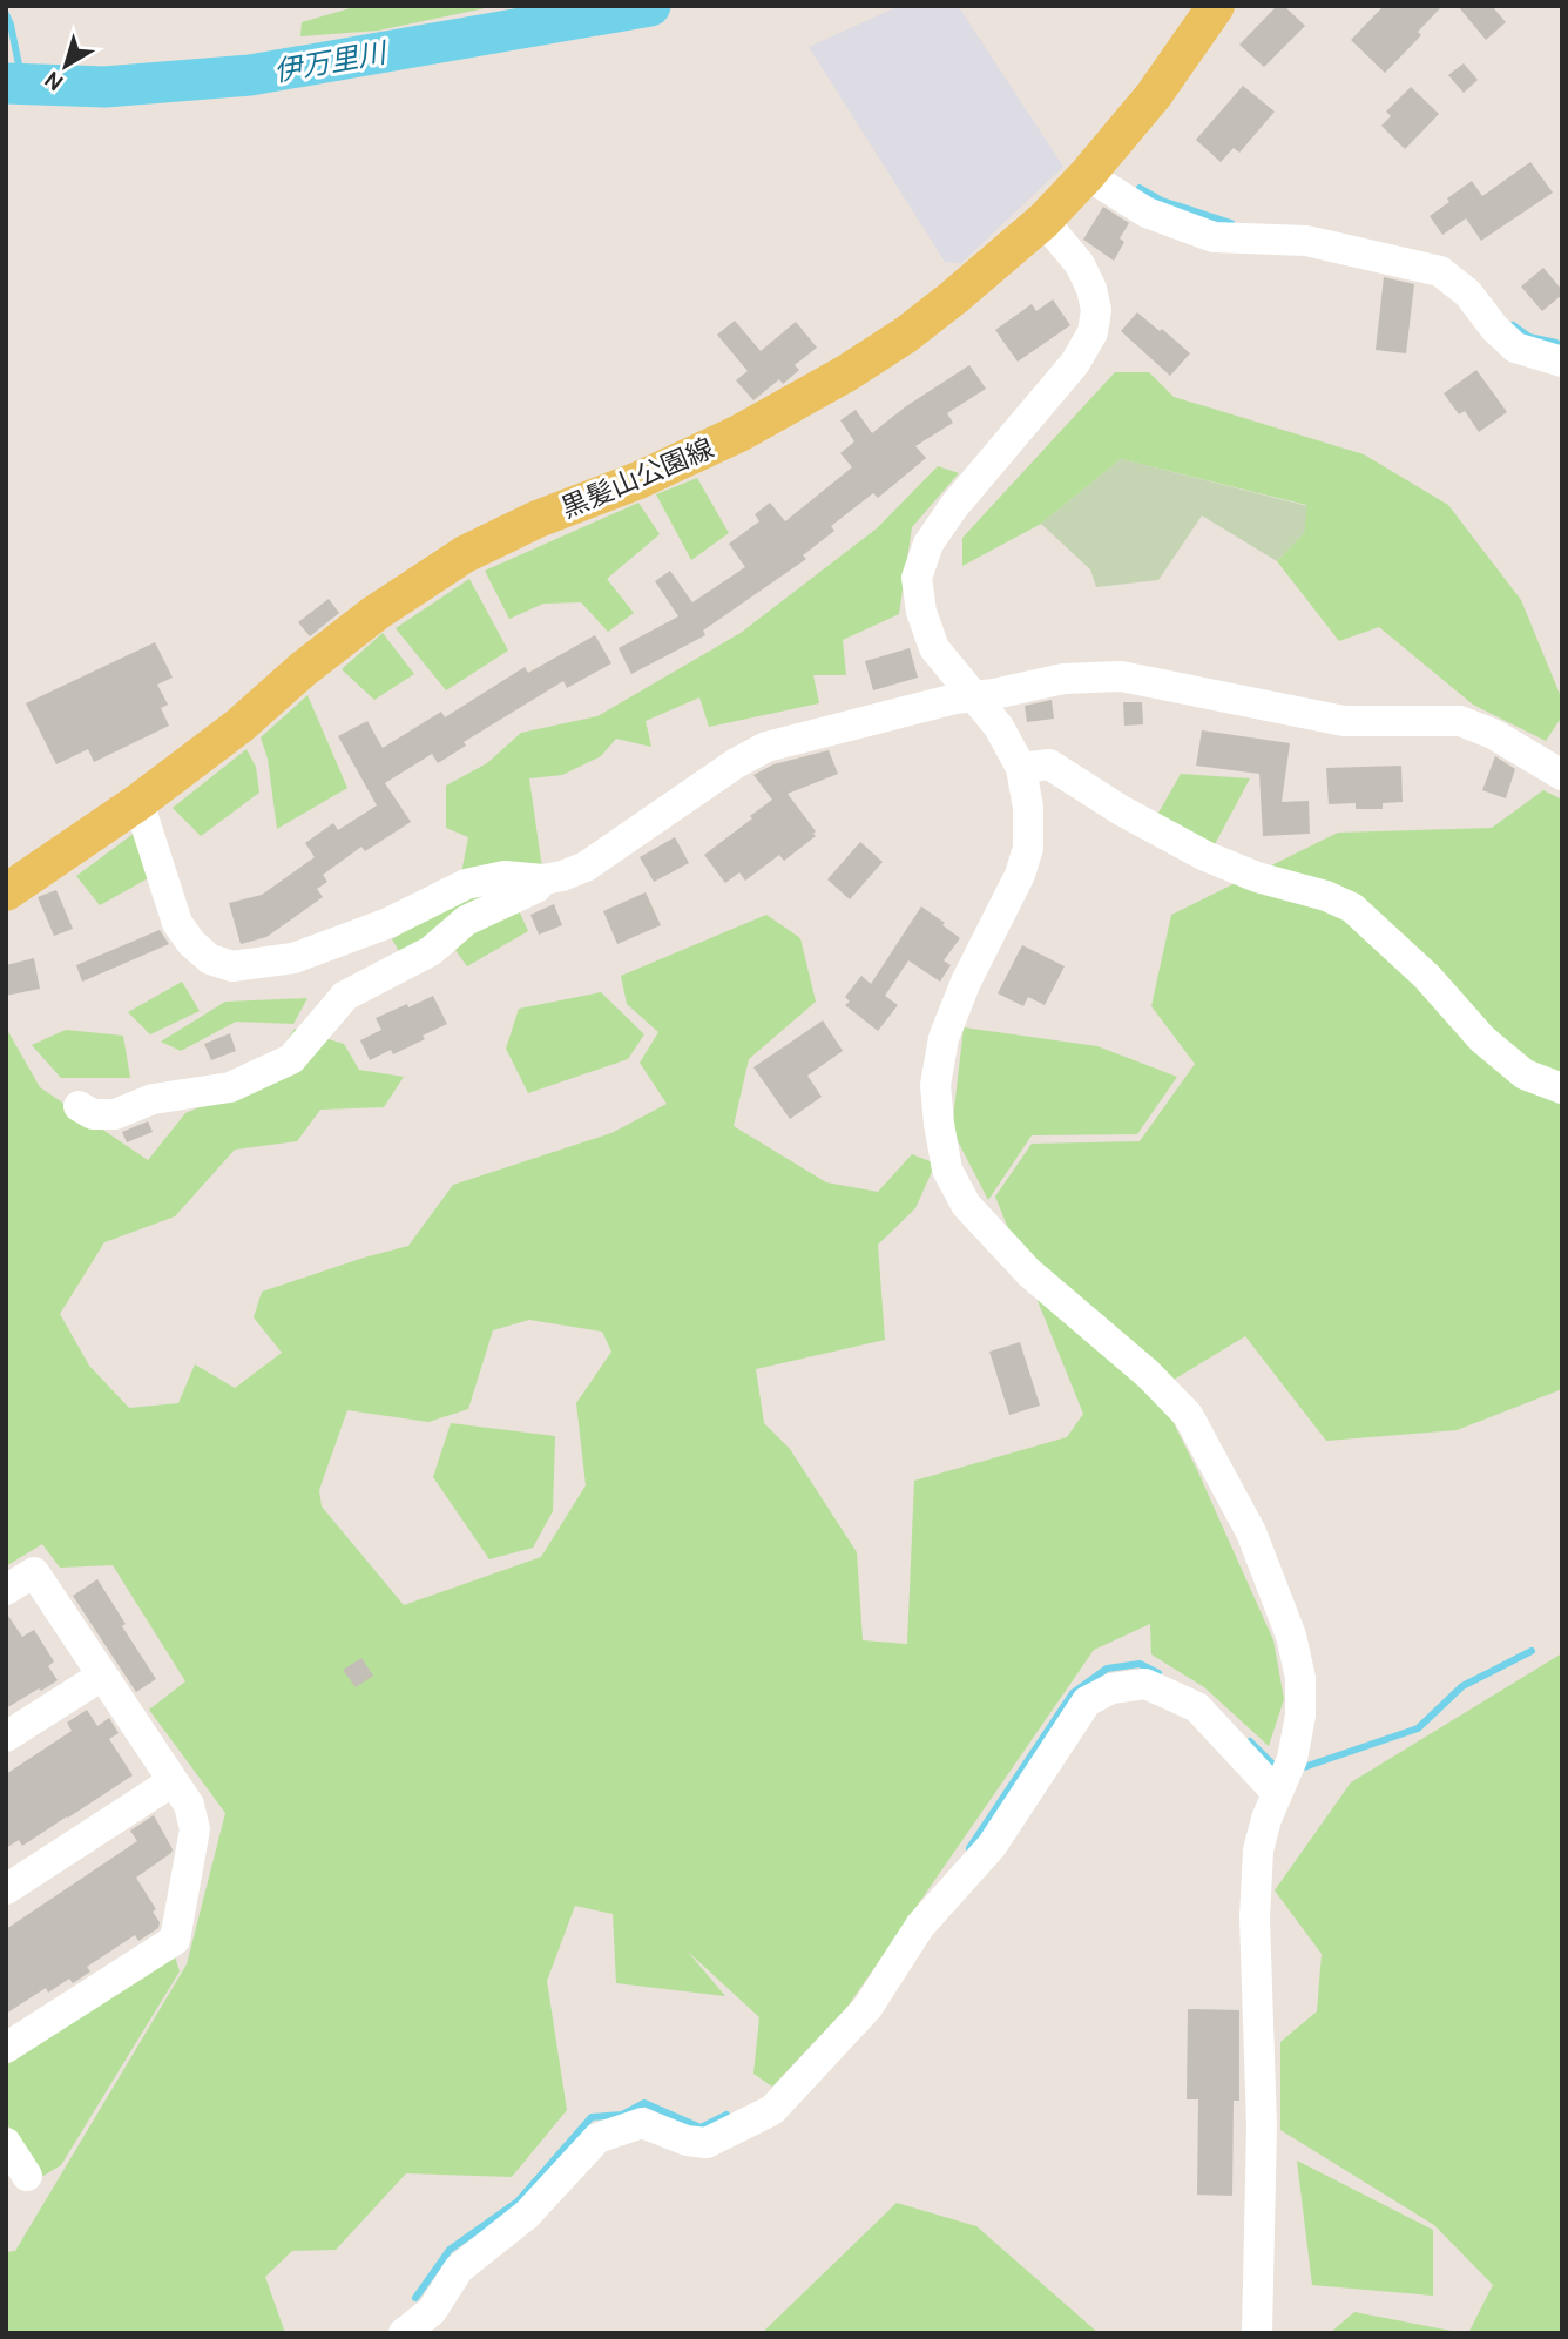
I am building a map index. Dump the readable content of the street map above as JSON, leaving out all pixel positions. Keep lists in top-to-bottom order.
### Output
{
  "streets": {
    "main road": ["黒髪山公園線"]
  },
  "water": ["伊万里川"],
  "north": "bottom left"
}
